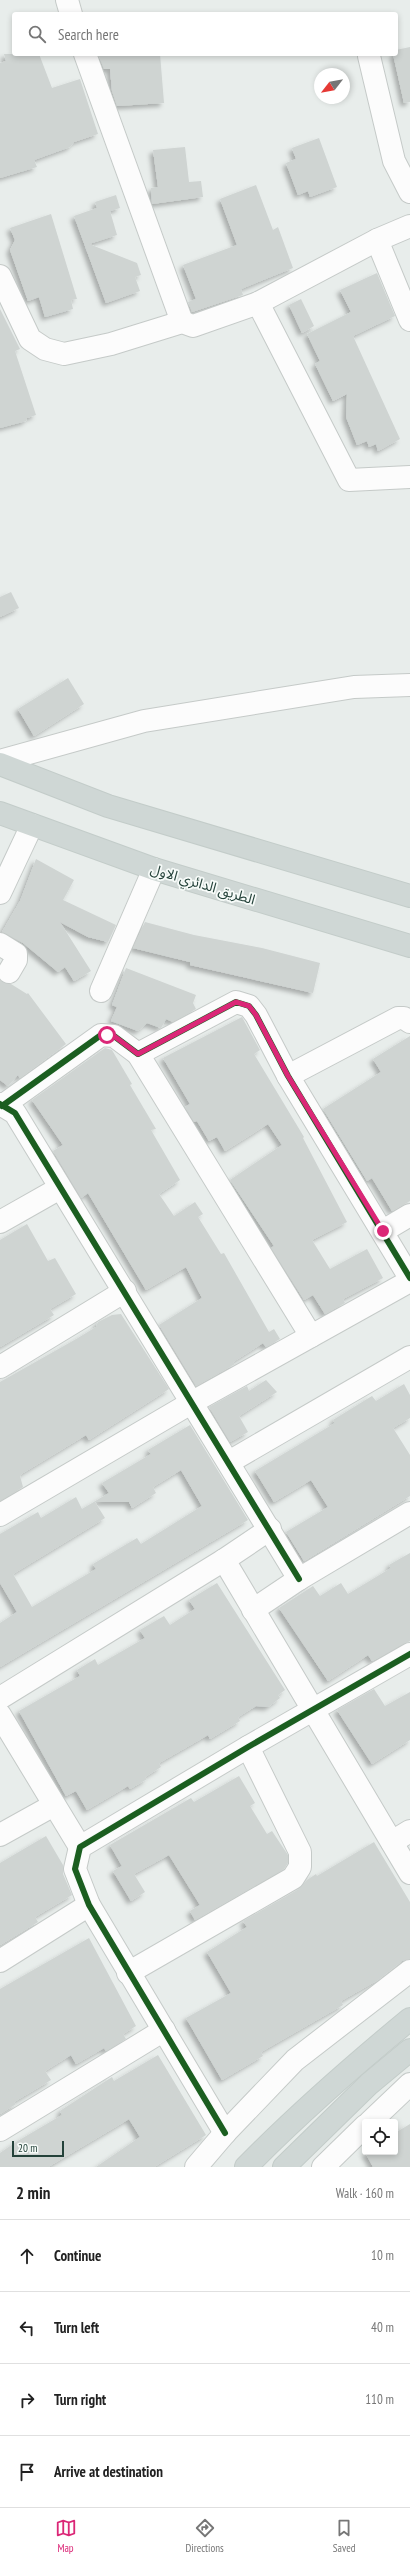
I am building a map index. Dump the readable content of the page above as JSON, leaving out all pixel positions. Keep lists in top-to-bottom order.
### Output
{
  "streets": {
    "main road": ["الطريق الدائري الاول"]
  },
  "scale_bar": "20 m",
  "north": "bottom left",
  "page": {
    "search": "Search here",
    "scale": "20 m",
    "heading": ["2 min", "Walk · 160 m"],
    "list": [
      ["Continue", "10 m"],
      ["Turn left", "40 m"],
      ["Turn right", "110 m"],
      "Arrive at destination"
    ],
    "nav": ["Map", "Directions", "Saved"]
  }
}
